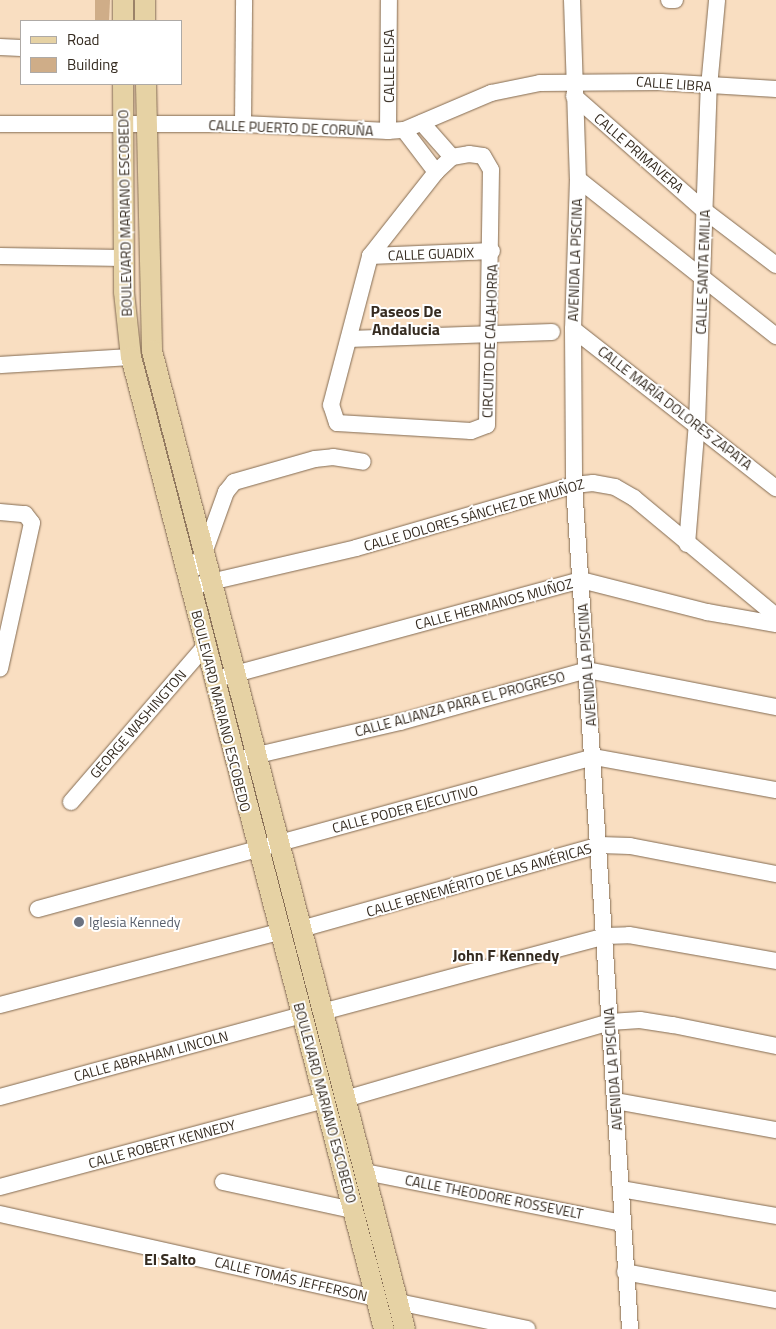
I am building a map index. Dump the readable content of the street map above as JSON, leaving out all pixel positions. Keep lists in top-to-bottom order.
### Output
{
  "streets": {
    "main road": ["BOULEVARD MARIANO ESCOBEDO"],
    "street": [
      "CALLE ELISA",
      "CALLE LIBRA",
      "CALLE PUERTO DE CORUÑA",
      "CALLE PRIMAVERA",
      "CALLE GUADIX",
      "AVENIDA LA PISCINA",
      "CALLE SANTA EMILIA",
      "CIRCUITO DE CALAHORRA",
      "CALLE MARÍA DOLORES ZAPATA",
      "CALLE DOLORES SÁNCHEZ DE MUÑOZ",
      "CALLE HERMANOS MUÑOZ",
      "CALLE ALIANZA PARA EL PROGRESO",
      "GEORGE WASHINGTON",
      "CALLE PODER EJECUTIVO",
      "CALLE BENEMÉRITO DE LAS AMÉRICAS",
      "CALLE ABRAHAM LINCOLN",
      "CALLE ROBERT KENNEDY",
      "CALLE THEODORE ROSSEVELT",
      "CALLE TOMÁS JEFFERSON"
    ]
  },
  "crossings": [
    ["CALLE ELISA", "CALLE PUERTO DE CORUÑA"],
    ["CALLE LIBRA", "CALLE PUERTO DE CORUÑA"],
    ["CALLE LIBRA", "CALLE PRIMAVERA"],
    ["CALLE LIBRA", "AVENIDA LA PISCINA"],
    ["CALLE LIBRA", "CALLE SANTA EMILIA"],
    ["CALLE PUERTO DE CORUÑA", "CALLE PRIMAVERA"],
    ["CALLE PUERTO DE CORUÑA", "BOULEVARD MARIANO ESCOBEDO"],
    ["CALLE PUERTO DE CORUÑA", "AVENIDA LA PISCINA"],
    ["CALLE PRIMAVERA", "AVENIDA LA PISCINA"],
    ["CALLE PRIMAVERA", "CALLE SANTA EMILIA"],
    ["BOULEVARD MARIANO ESCOBEDO", "CALLE DOLORES SÁNCHEZ DE MUÑOZ"],
    ["BOULEVARD MARIANO ESCOBEDO", "CALLE HERMANOS MUÑOZ"],
    ["BOULEVARD MARIANO ESCOBEDO", "CALLE ALIANZA PARA EL PROGRESO"],
    ["BOULEVARD MARIANO ESCOBEDO", "GEORGE WASHINGTON"],
    ["BOULEVARD MARIANO ESCOBEDO", "CALLE PODER EJECUTIVO"],
    ["BOULEVARD MARIANO ESCOBEDO", "CALLE BENEMÉRITO DE LAS AMÉRICAS"],
    ["BOULEVARD MARIANO ESCOBEDO", "CALLE ABRAHAM LINCOLN"],
    ["BOULEVARD MARIANO ESCOBEDO", "CALLE ROBERT KENNEDY"],
    ["BOULEVARD MARIANO ESCOBEDO", "CALLE THEODORE ROSSEVELT"],
    ["BOULEVARD MARIANO ESCOBEDO", "CALLE TOMÁS JEFFERSON"],
    ["CALLE GUADIX", "CIRCUITO DE CALAHORRA"],
    ["AVENIDA LA PISCINA", "CALLE MARÍA DOLORES ZAPATA"],
    ["AVENIDA LA PISCINA", "CALLE DOLORES SÁNCHEZ DE MUÑOZ"],
    ["AVENIDA LA PISCINA", "CALLE HERMANOS MUÑOZ"],
    ["AVENIDA LA PISCINA", "CALLE ALIANZA PARA EL PROGRESO"],
    ["AVENIDA LA PISCINA", "CALLE PODER EJECUTIVO"],
    ["AVENIDA LA PISCINA", "CALLE BENEMÉRITO DE LAS AMÉRICAS"],
    ["AVENIDA LA PISCINA", "CALLE THEODORE ROSSEVELT"],
    ["CALLE SANTA EMILIA", "CALLE MARÍA DOLORES ZAPATA"],
    ["CALLE SANTA EMILIA", "CALLE DOLORES SÁNCHEZ DE MUÑOZ"]
  ],
  "districts": ["Paseos De Andalucia", "John F Kennedy", "El Salto"],
  "places": ["Iglesia Kennedy"],
  "legend": ["Road", "Building"]
}
